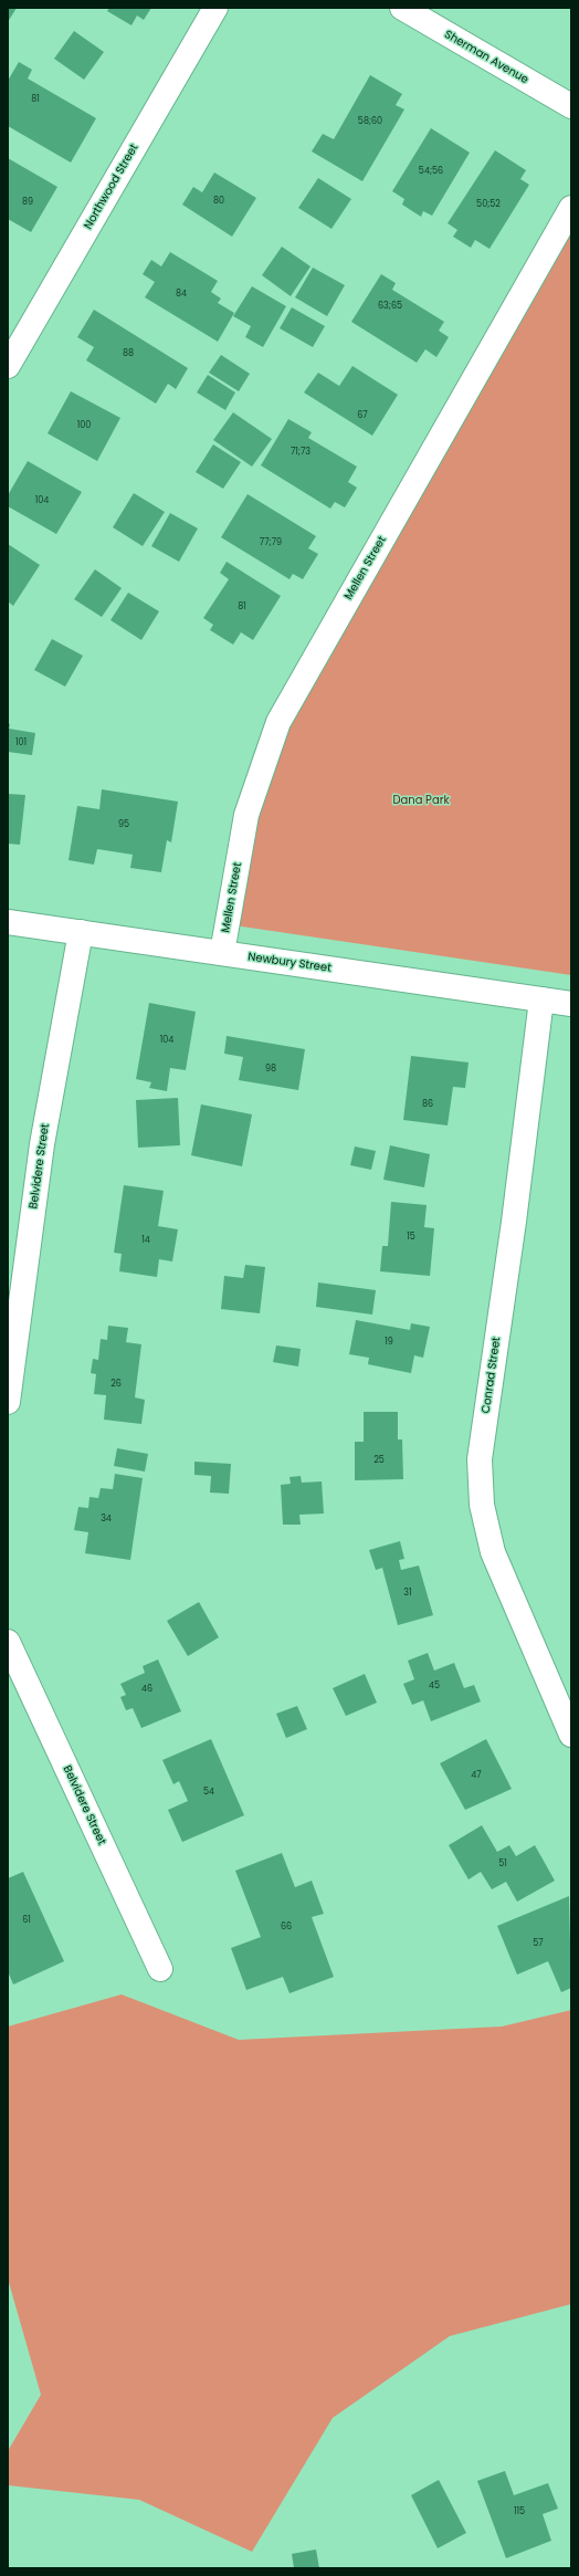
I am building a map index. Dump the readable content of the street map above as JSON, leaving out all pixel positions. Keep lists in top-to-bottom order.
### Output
{
  "streets": {
    "street": [
      "Sherman Avenue",
      "Northwood Street",
      "Mellen Street",
      "Newbury Street",
      "Belvidere Street",
      "Conrad Street"
    ]
  },
  "crossings": [
    ["Mellen Street", "Newbury Street"],
    ["Newbury Street", "Belvidere Street"],
    ["Newbury Street", "Conrad Street"]
  ],
  "parks": ["Dana Park"],
  "house_numbers": [
    "81",
    "58;60",
    "54;56",
    "80",
    "89",
    "50;52",
    "84",
    "63;65",
    "88",
    "67",
    "100",
    "71;73",
    "104",
    "77;79",
    "81",
    "101",
    "95",
    "104",
    "98",
    "86",
    "15",
    "14",
    "19",
    "26",
    "25",
    "34",
    "31",
    "45",
    "46",
    "47",
    "54",
    "51",
    "61",
    "66",
    "57",
    "115"
  ]
}
